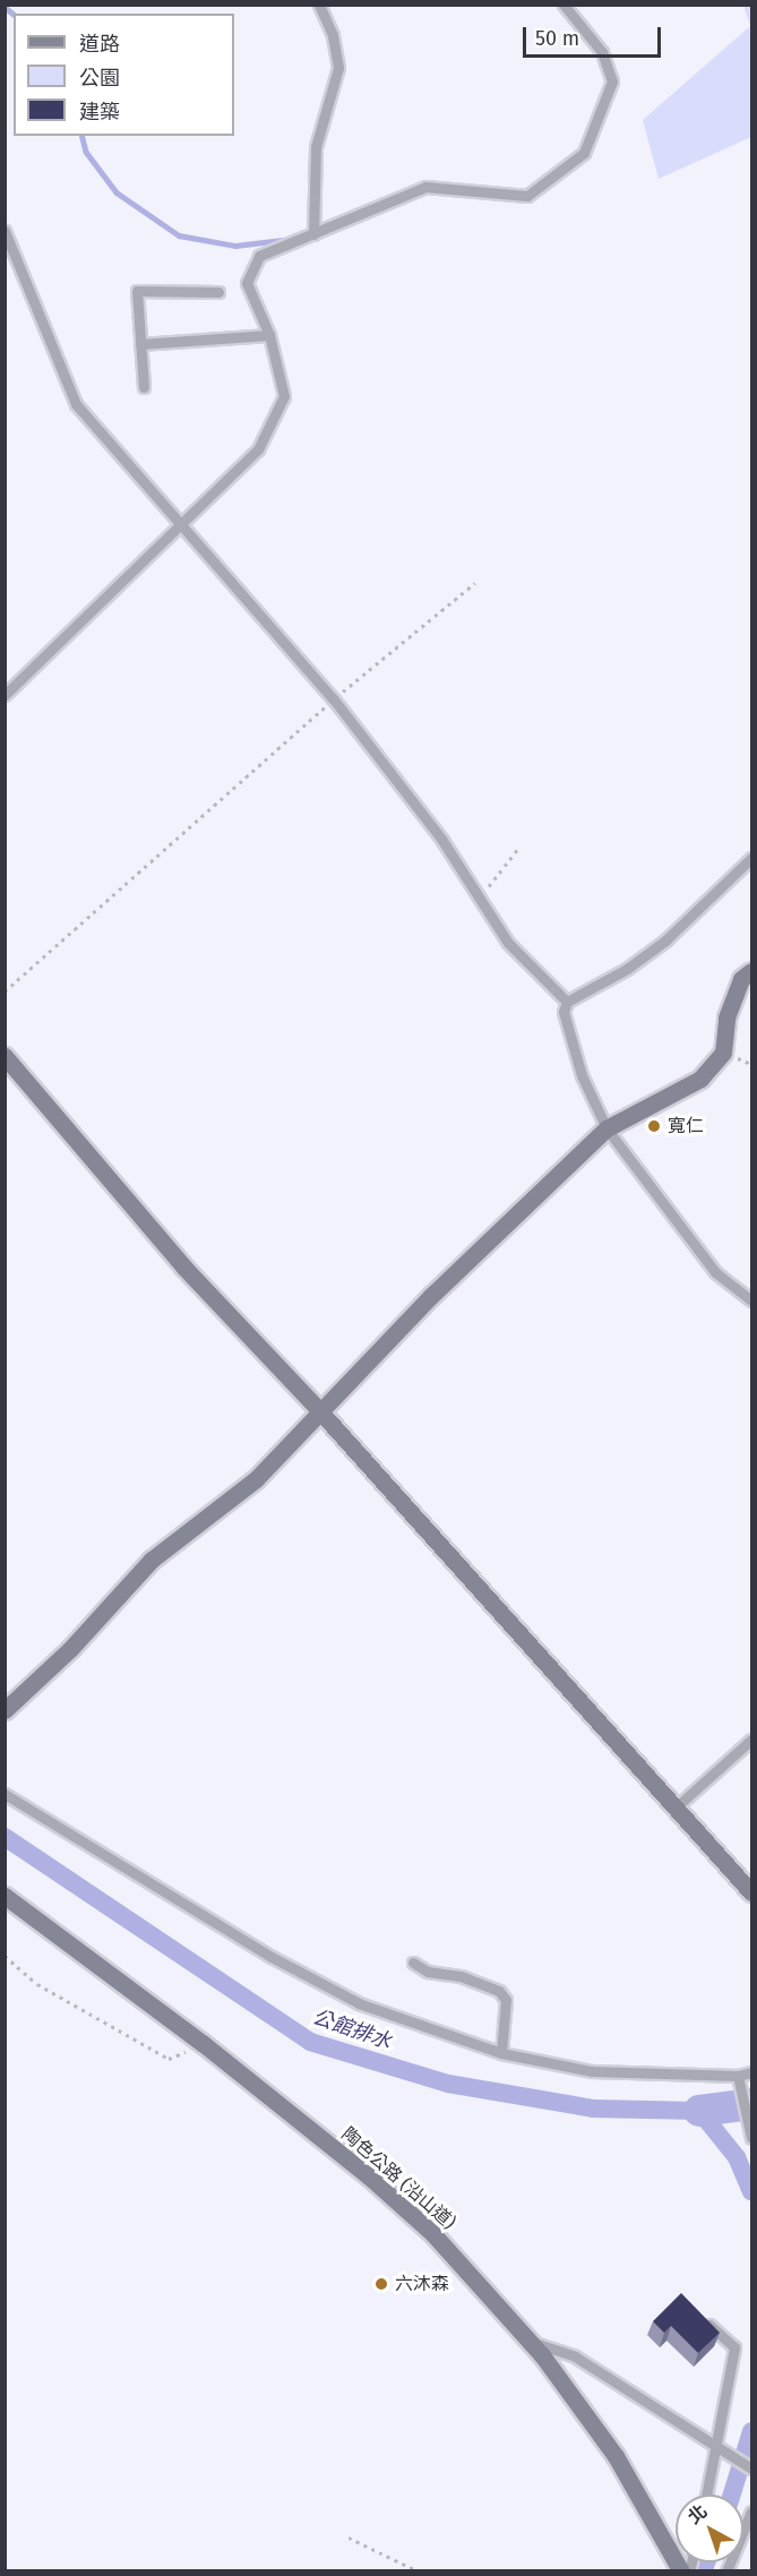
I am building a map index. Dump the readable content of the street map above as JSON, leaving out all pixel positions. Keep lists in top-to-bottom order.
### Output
{
  "streets": {
    "street": ["陶色公路 (沿山道)"]
  },
  "water": ["公館排水"],
  "places": ["寬仁", "六沐森"],
  "legend": ["道路", "公園", "建築"],
  "scale_bar": "50 m",
  "north": "top left"
}
